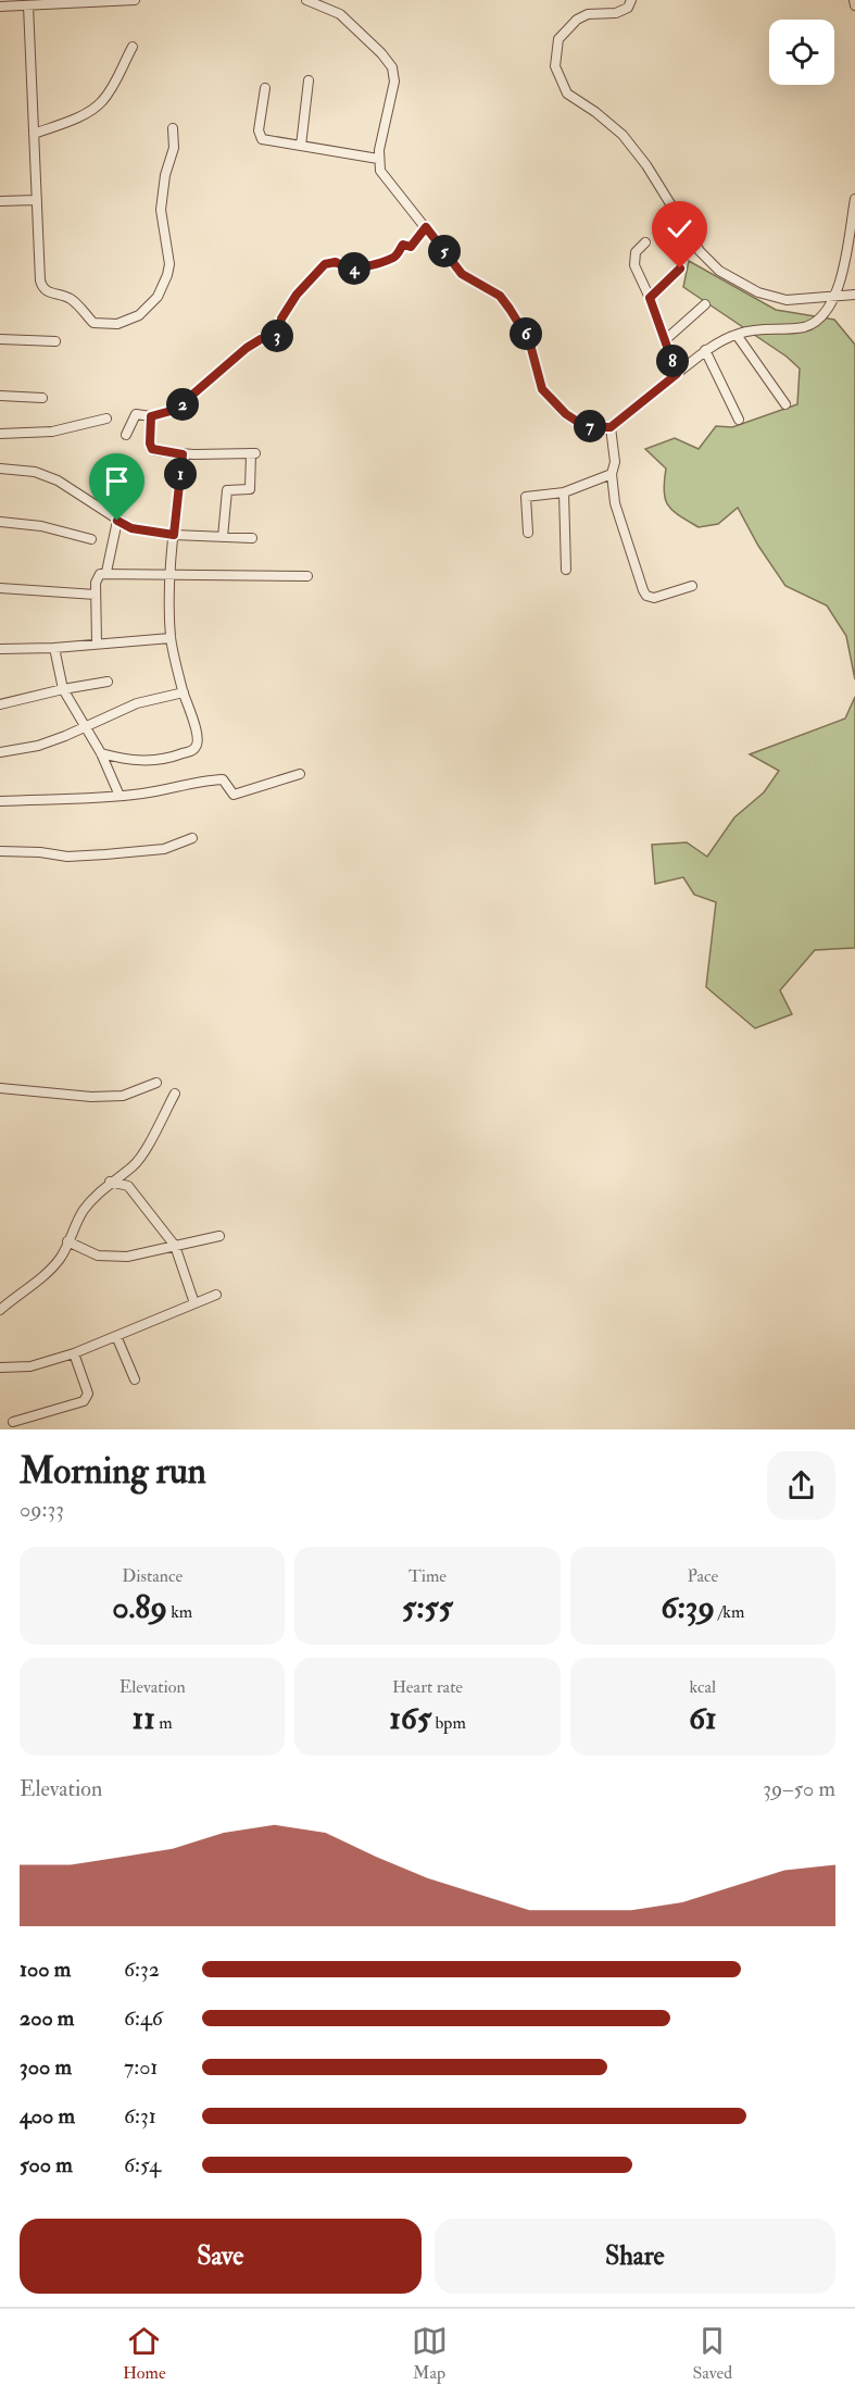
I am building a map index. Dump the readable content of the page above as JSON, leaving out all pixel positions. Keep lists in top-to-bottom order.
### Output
{
  "page": {
    "pins": [
      "5",
      "4",
      "6",
      "3",
      "8",
      "2",
      "7",
      "1"
    ],
    "heading": ["Morning run", "09:33"],
    "stats": [
      ["Distance", "0.89 km"],
      ["Time", "5:55"],
      ["Pace", "6:39 /km"],
      ["Elevation", "11 m"],
      ["Heart rate", "165 bpm"],
      ["kcal", "61"]
    ],
    "chart": ["Elevation", "39–50 m"],
    "list": [
      {
        "name": "100 m",
        "note": "6:32"
      },
      {
        "name": "200 m",
        "note": "6:46"
      },
      {
        "name": "300 m",
        "note": "7:01"
      },
      {
        "name": "400 m",
        "note": "6:31"
      },
      {
        "name": "500 m",
        "note": "6:54"
      }
    ],
    "buttons": ["Save", "Share"],
    "tabs": ["Home", "Map", "Saved"]
  }
}
